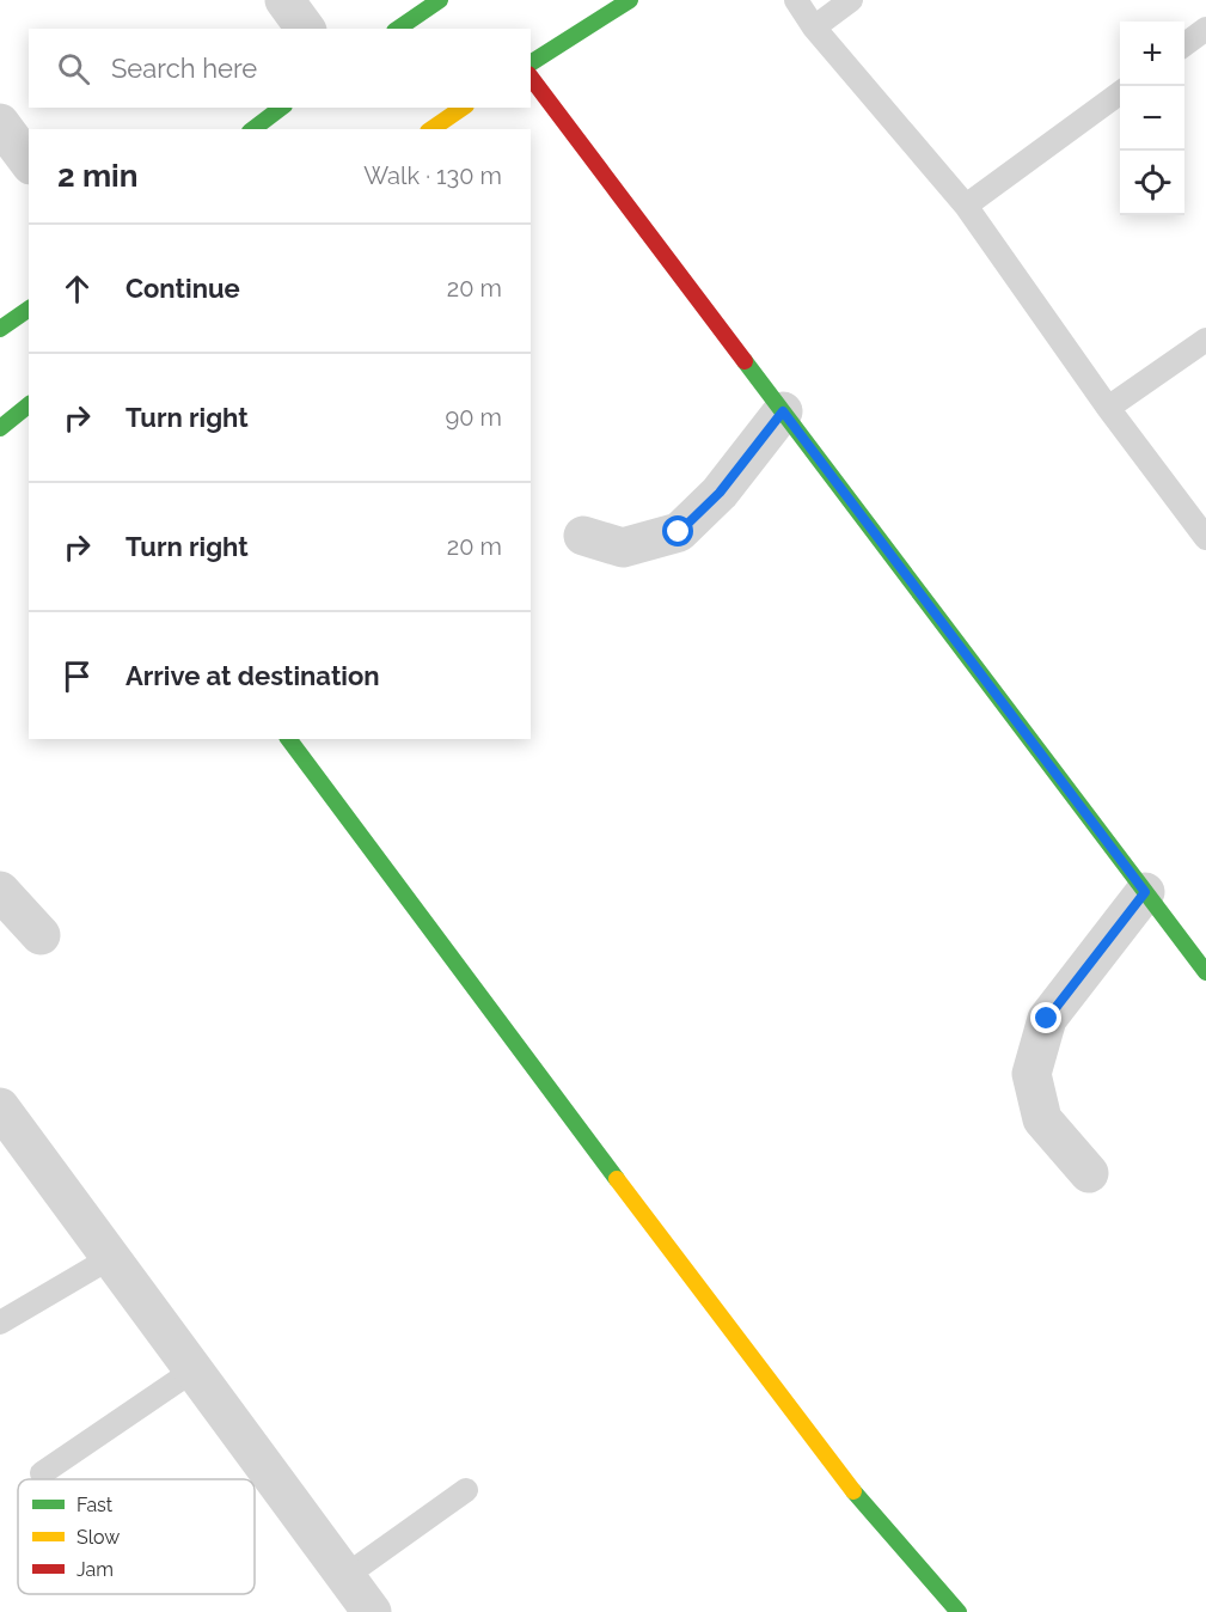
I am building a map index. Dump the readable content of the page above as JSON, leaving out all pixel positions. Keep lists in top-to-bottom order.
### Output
{
  "legend": ["Fast", "Slow", "Jam"],
  "page": {
    "map_buttons": ["+", "−"],
    "search": "Search here",
    "heading": ["2 min", "Walk · 130 m"],
    "list": [
      ["Continue", "20 m"],
      ["Turn right", "90 m"],
      ["Turn right", "20 m"],
      "Arrive at destination"
    ]
  }
}
